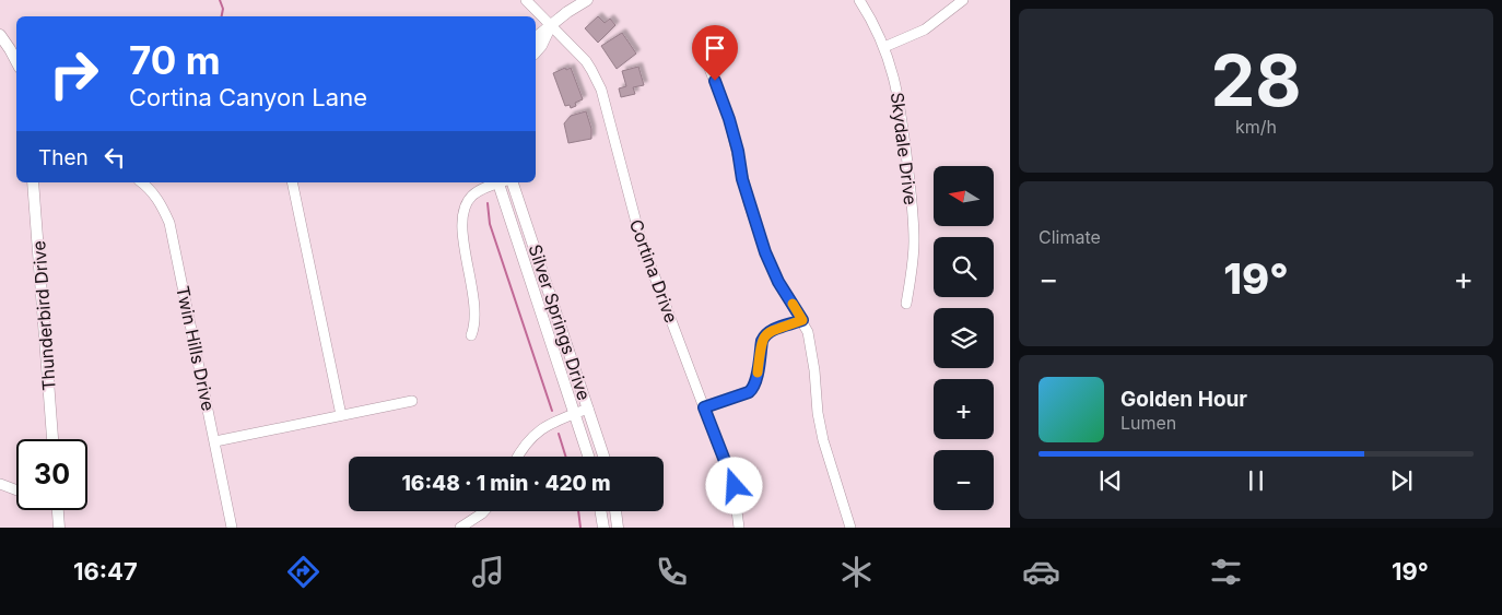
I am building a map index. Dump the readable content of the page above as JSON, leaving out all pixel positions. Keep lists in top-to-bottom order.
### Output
{
  "streets": {
    "street": [
      "Skydale Drive",
      "Cortina Drive",
      "Thunderbird Drive",
      "Silver Springs Drive",
      "Twin Hills Drive"
    ]
  },
  "north": "left",
  "page": {
    "tile": [
      ["28", "km/h"],
      "Climate"
    ],
    "turn": ["70 m", "Cortina Canyon Lane"],
    "then": "Then",
    "map_buttons": ["+", "−"],
    "heat": ["−", "19°", "+"],
    "song": ["Golden Hour", "Lumen"],
    "limit": "30",
    "trip": "16:48 · 1 min · 420 m",
    "tabs": ["16:47", "19°"]
  }
}
